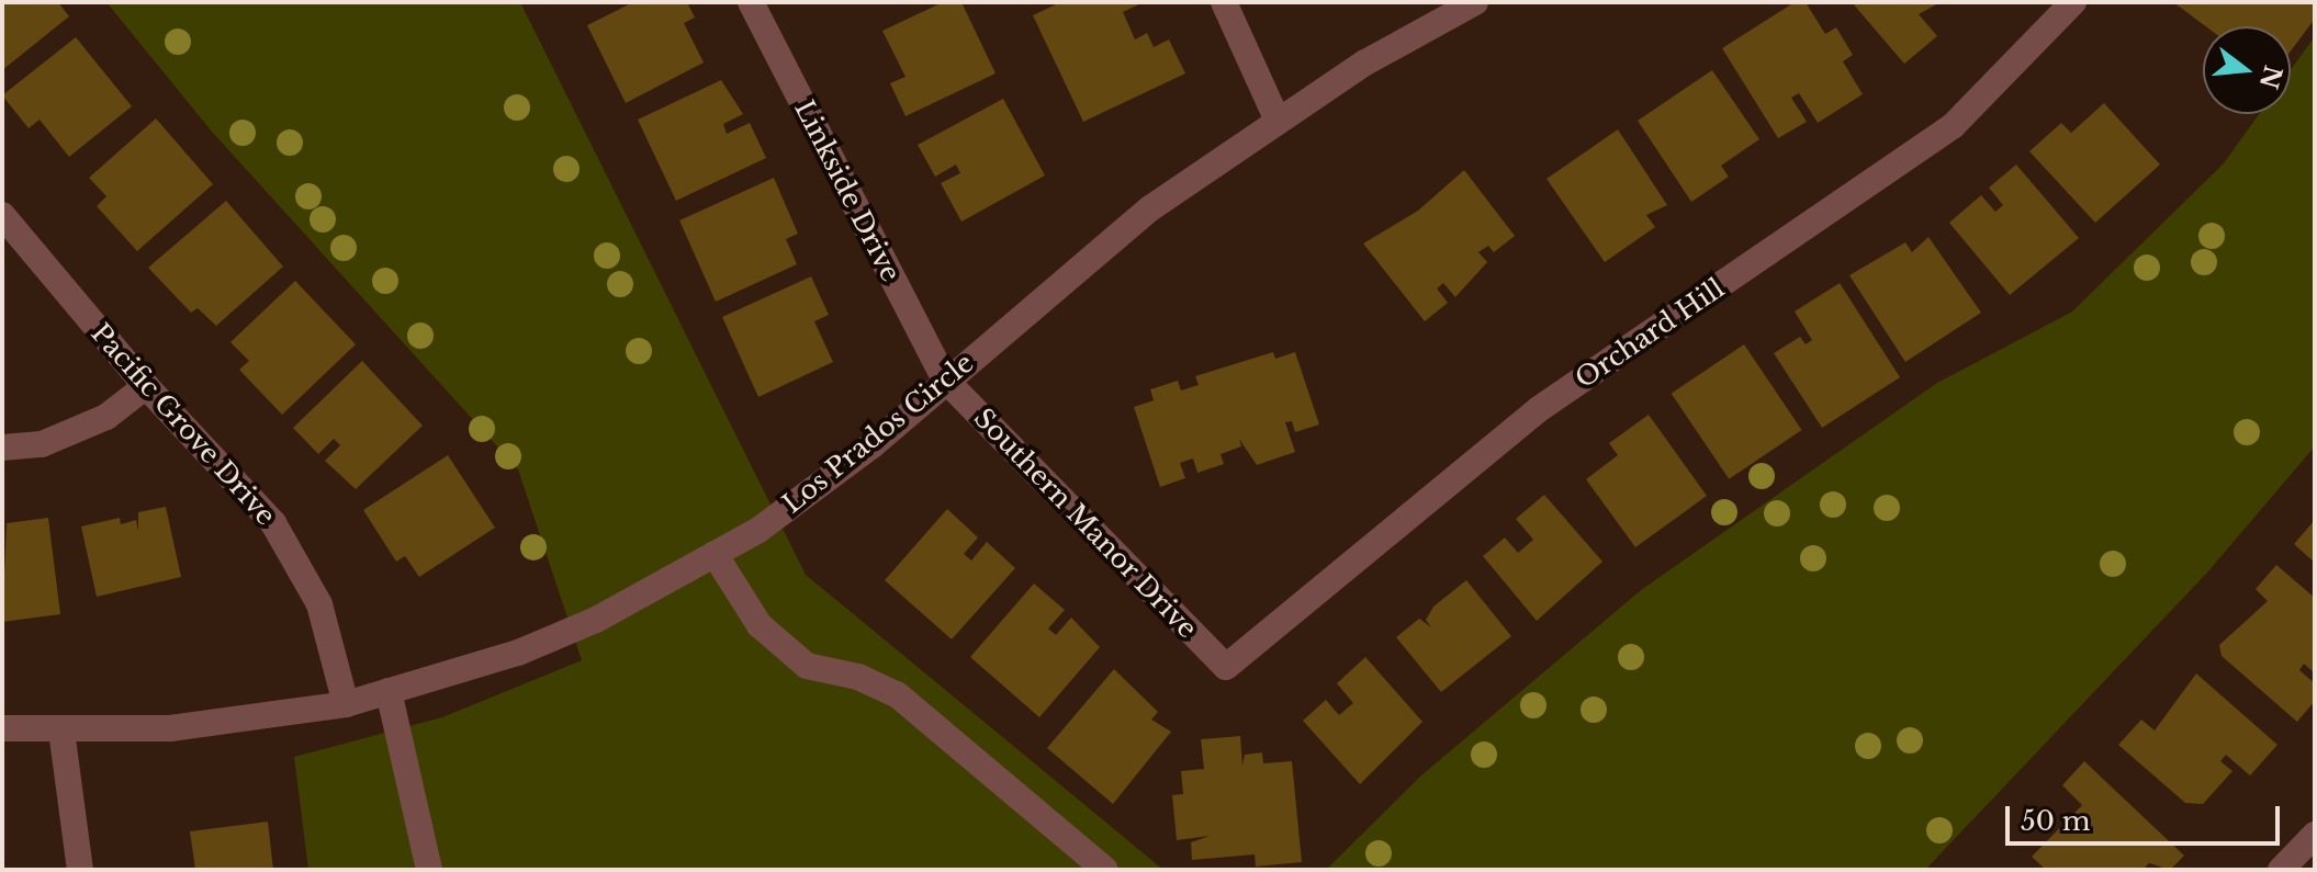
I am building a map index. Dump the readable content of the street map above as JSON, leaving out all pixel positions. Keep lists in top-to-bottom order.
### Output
{
  "streets": {
    "street": [
      "Linkside Drive",
      "Orchard Hill",
      "Pacific Grove Drive",
      "Los Prados Circle",
      "Southern Manor Drive"
    ]
  },
  "crossings": [
    ["Linkside Drive", "Los Prados Circle"],
    ["Linkside Drive", "Southern Manor Drive"],
    ["Orchard Hill", "Southern Manor Drive"],
    ["Pacific Grove Drive", "Los Prados Circle"],
    ["Los Prados Circle", "Southern Manor Drive"]
  ],
  "scale_bar": "50 m",
  "north": "right"
}
